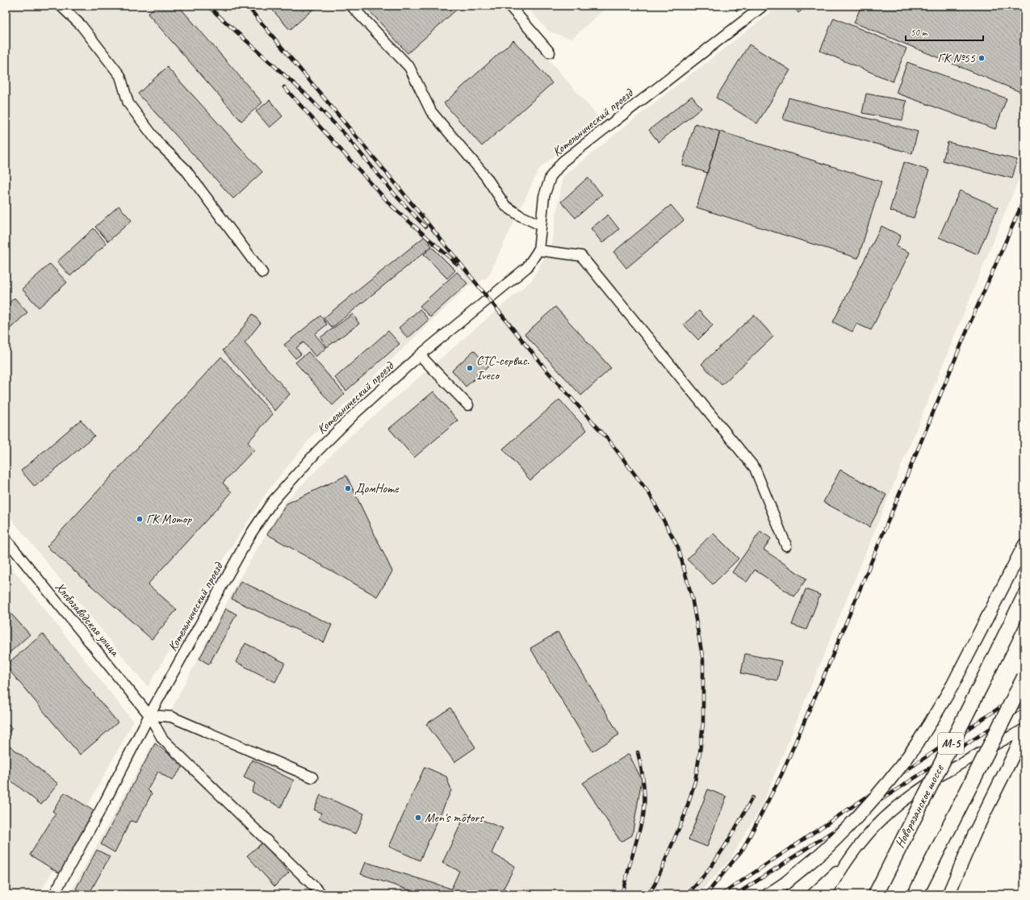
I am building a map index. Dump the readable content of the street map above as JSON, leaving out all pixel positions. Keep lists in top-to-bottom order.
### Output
{
  "streets": {
    "highway": ["М-5", "Новорязанское шоссе"],
    "street": ["Котельнический проезд", "Хлебозаводская улица"]
  },
  "crossings": [
    ["Котельнический проезд", "Хлебозаводская улица"]
  ],
  "places": [
    "ГК №55",
    "СТС-сервис. Iveco",
    "ДомHome",
    "ГК Мотор",
    "Men's motors"
  ],
  "scale_bar": "50 m"
}
